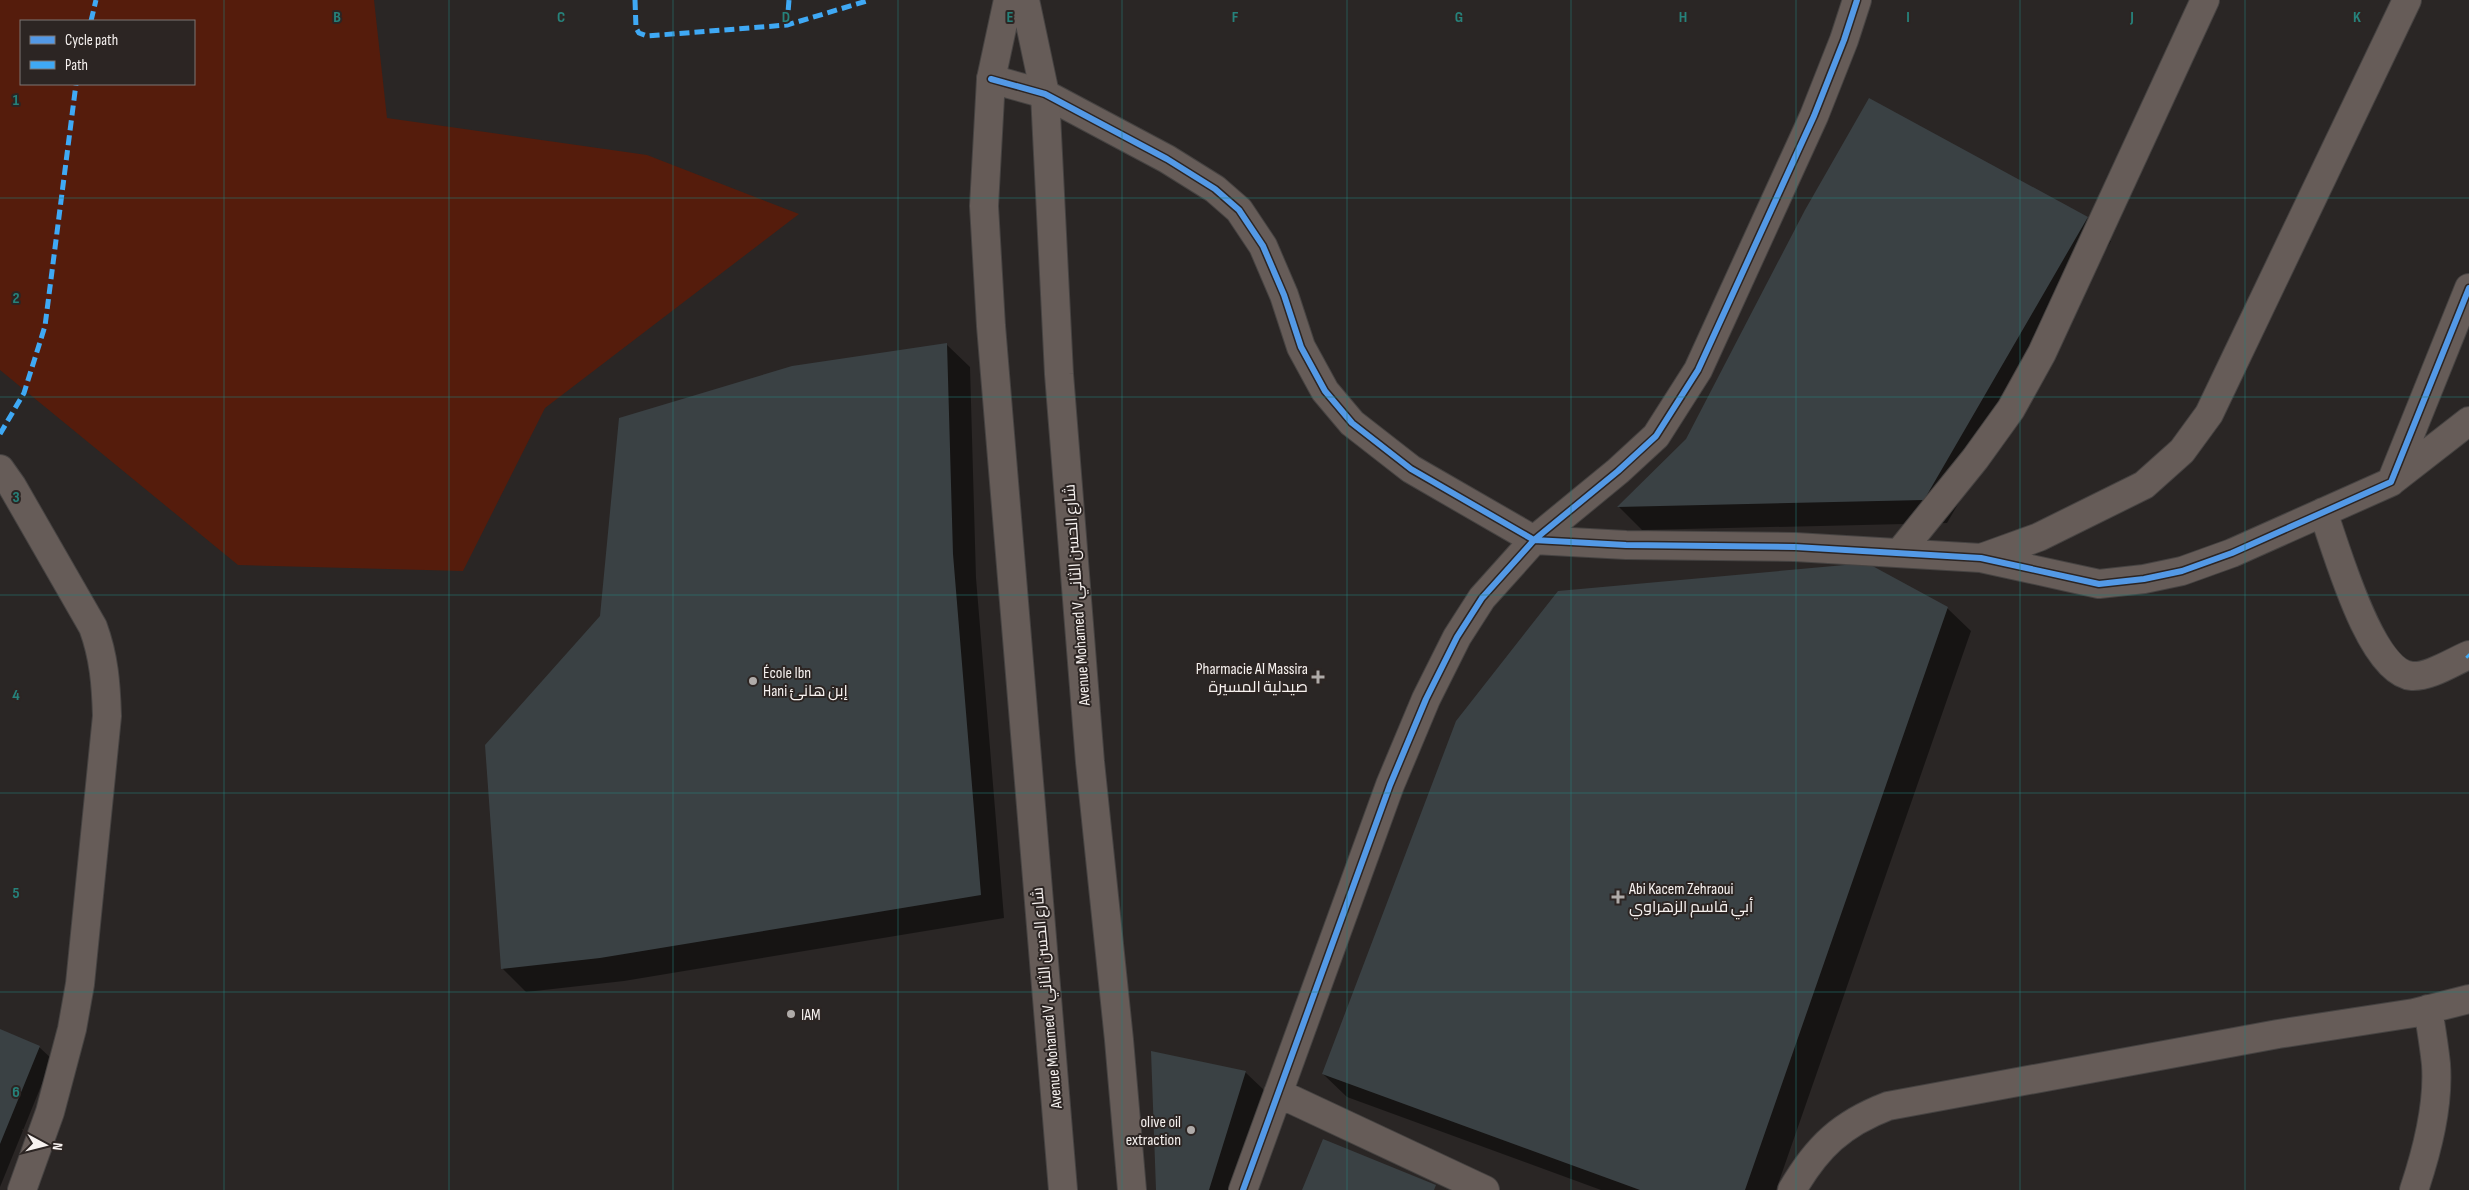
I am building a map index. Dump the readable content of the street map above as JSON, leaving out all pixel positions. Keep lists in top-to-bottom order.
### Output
{
  "streets": {
    "street": ["Avenue Mohamed V شارع الحسن الثاني"]
  },
  "places": {
    "health": ["Pharmacie Al Massira صيدلية المسيرة", "Abi Kacem Zehraoui أبي قاسم الزهراوي"],
    "other": ["École Ibn Hani إبن هانئ", "IAM", "olive oil extraction"]
  },
  "legend": ["Cycle path", "Path"],
  "north": "right",
  "grid": {
    "columns": [
      "B",
      "C",
      "D",
      "E",
      "F",
      "G",
      "H",
      "I",
      "J",
      "K"
    ],
    "rows": [
      "1",
      "2",
      "3",
      "4",
      "5",
      "6"
    ]
  }
}
